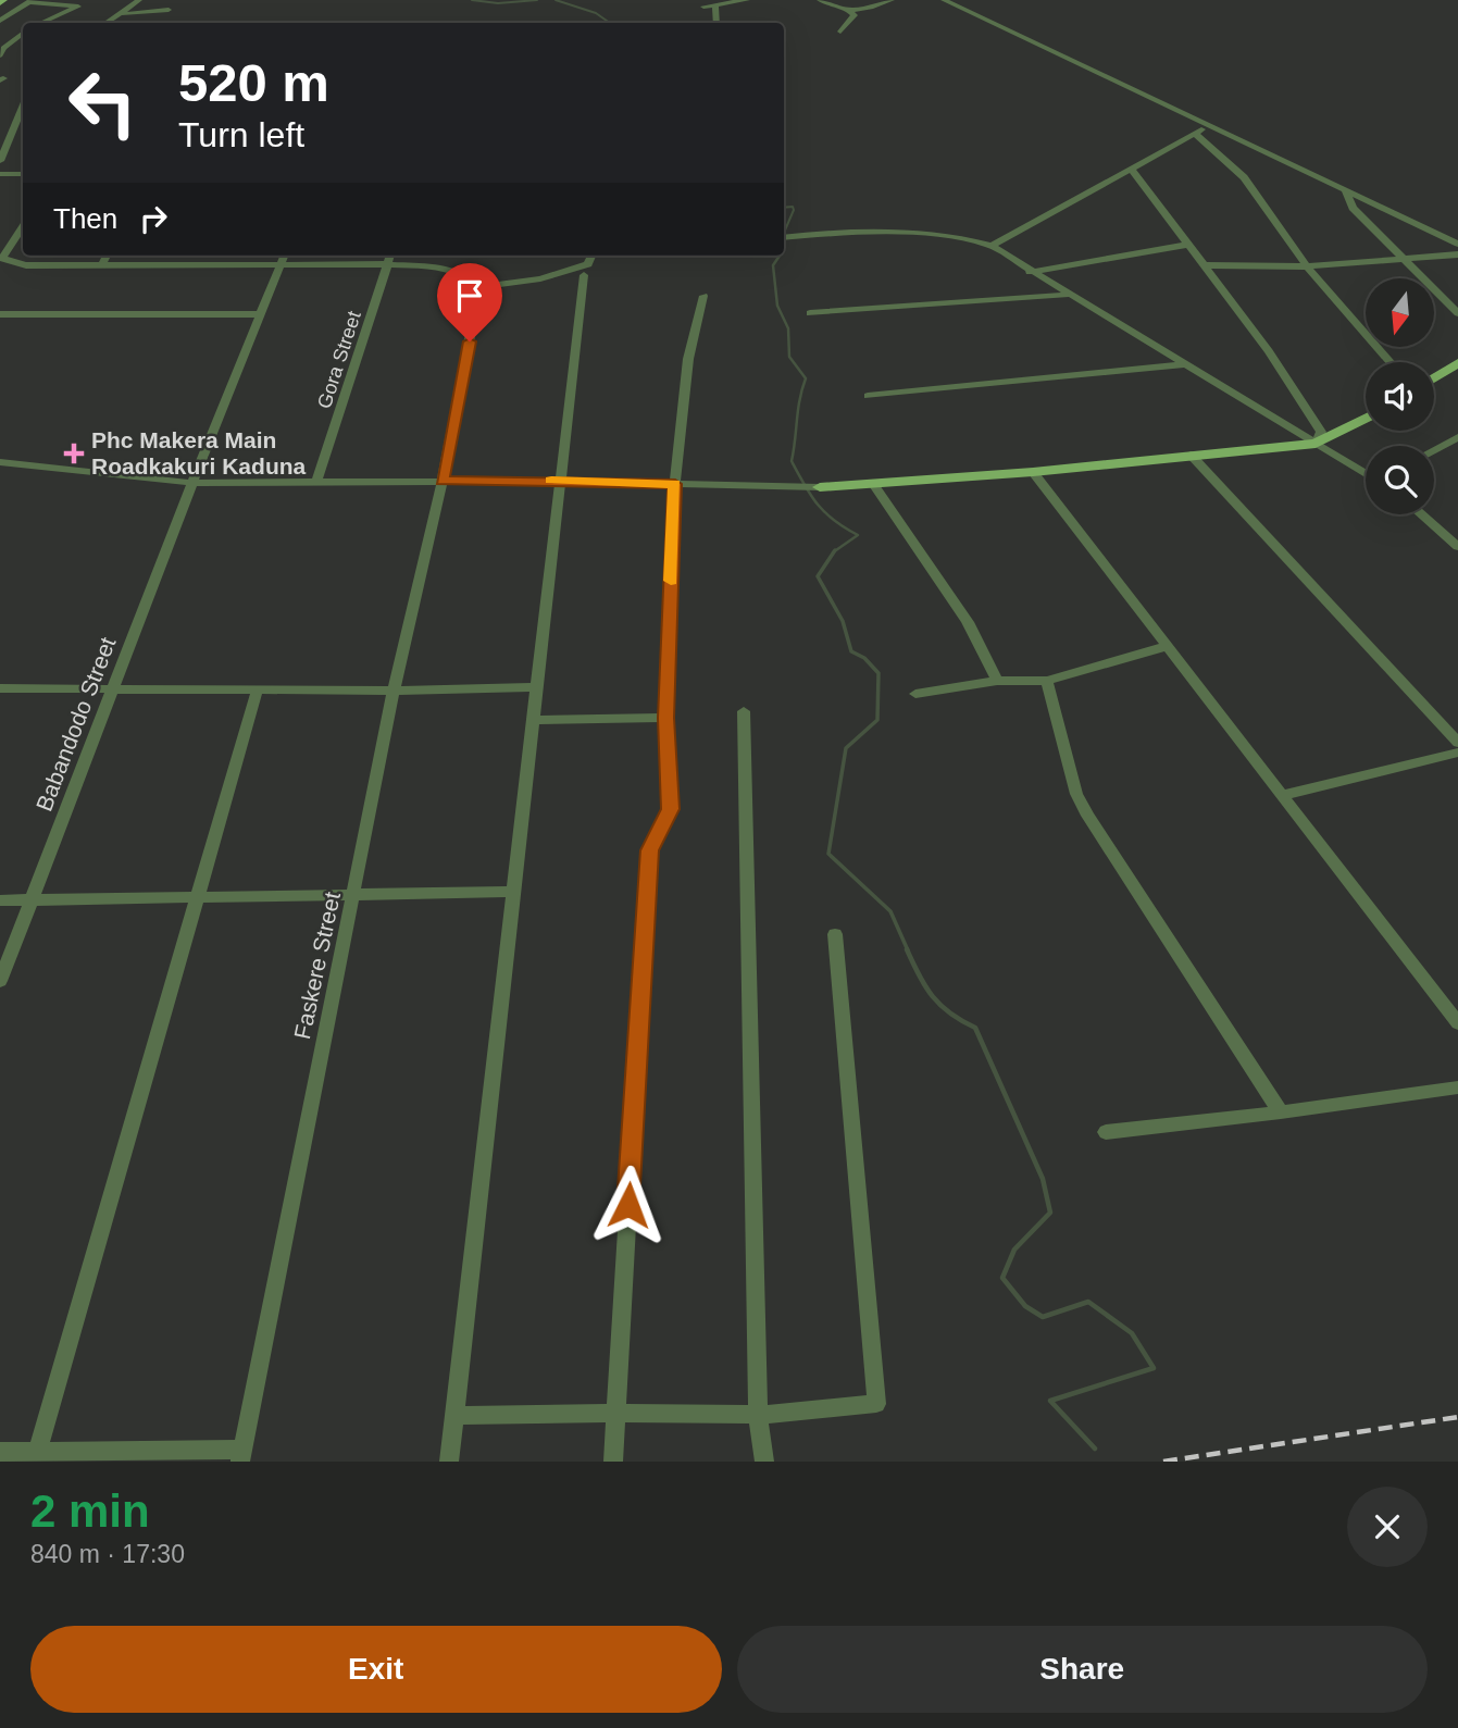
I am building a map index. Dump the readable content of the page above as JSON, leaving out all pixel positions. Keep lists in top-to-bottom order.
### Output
{
  "streets": {
    "street": ["Gora Street", "Babandodo Street", "Faskere Street"]
  },
  "places": {
    "health": ["Phc Makera Main Roadkakuri Kaduna"]
  },
  "north": "bottom",
  "page": {
    "turn": ["520 m", "Turn left"],
    "then": "Then",
    "heading": ["2 min", "840 m · 17:30"],
    "buttons": ["Exit", "Share"]
  }
}
